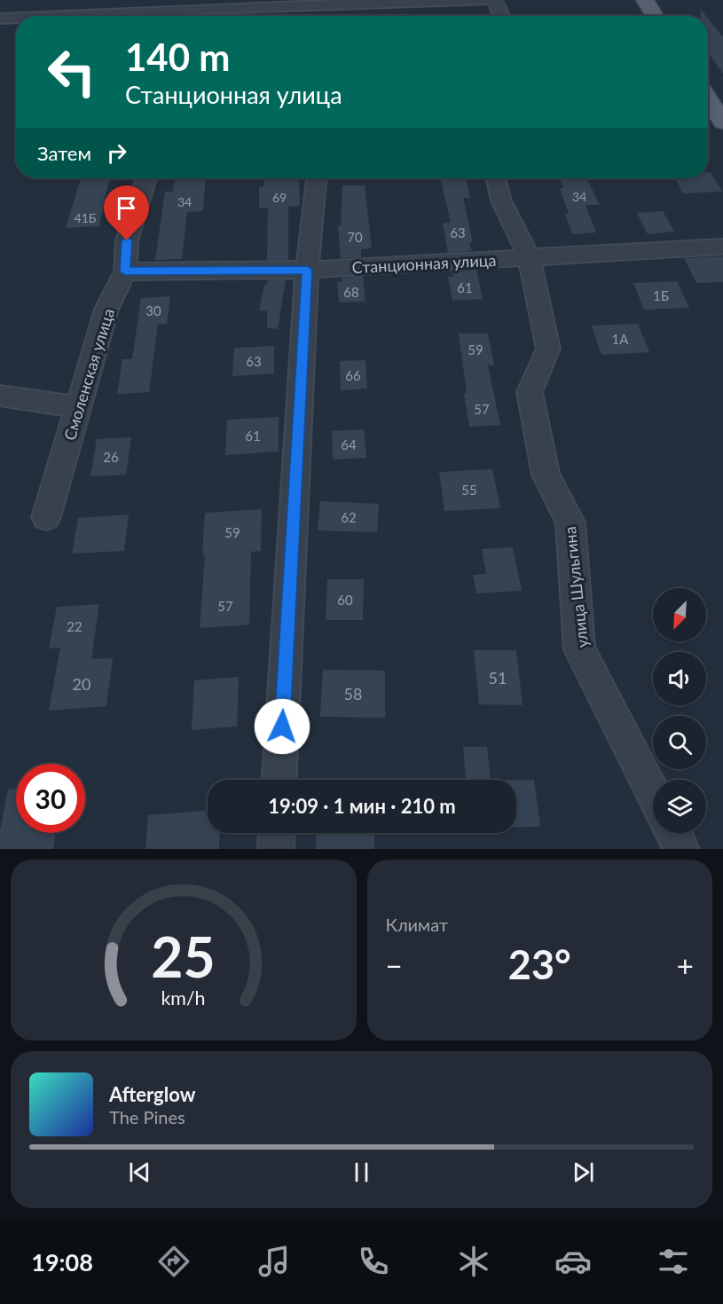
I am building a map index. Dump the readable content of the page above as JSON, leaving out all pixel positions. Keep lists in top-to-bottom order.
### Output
{
  "streets": {
    "street": ["Станционная улица", "Смоленская улица", "улица Шульгина"]
  },
  "crossings": [
    ["Станционная улица", "Смоленская улица"],
    ["Станционная улица", "улица Шульгина"]
  ],
  "house_numbers": [
    "34",
    "69",
    "34",
    "41Б",
    "63",
    "70",
    "61",
    "68",
    "1Б",
    "30",
    "1А",
    "59",
    "63",
    "66",
    "57",
    "61",
    "64",
    "26",
    "55",
    "62",
    "59",
    "60",
    "57",
    "22",
    "51",
    "20",
    "58"
  ],
  "north": "bottom left",
  "page": {
    "turn": ["140 m", "Станционная улица"],
    "then": "Затем",
    "limit": "30",
    "trip": "19:09 · 1 мин · 210 m",
    "tile": "Климат",
    "heat": ["−", "23°", "+"],
    "song": ["Afterglow", "The Pines"],
    "tabs": "19:08",
    "gauge": ["25", "km/h"]
  }
}
